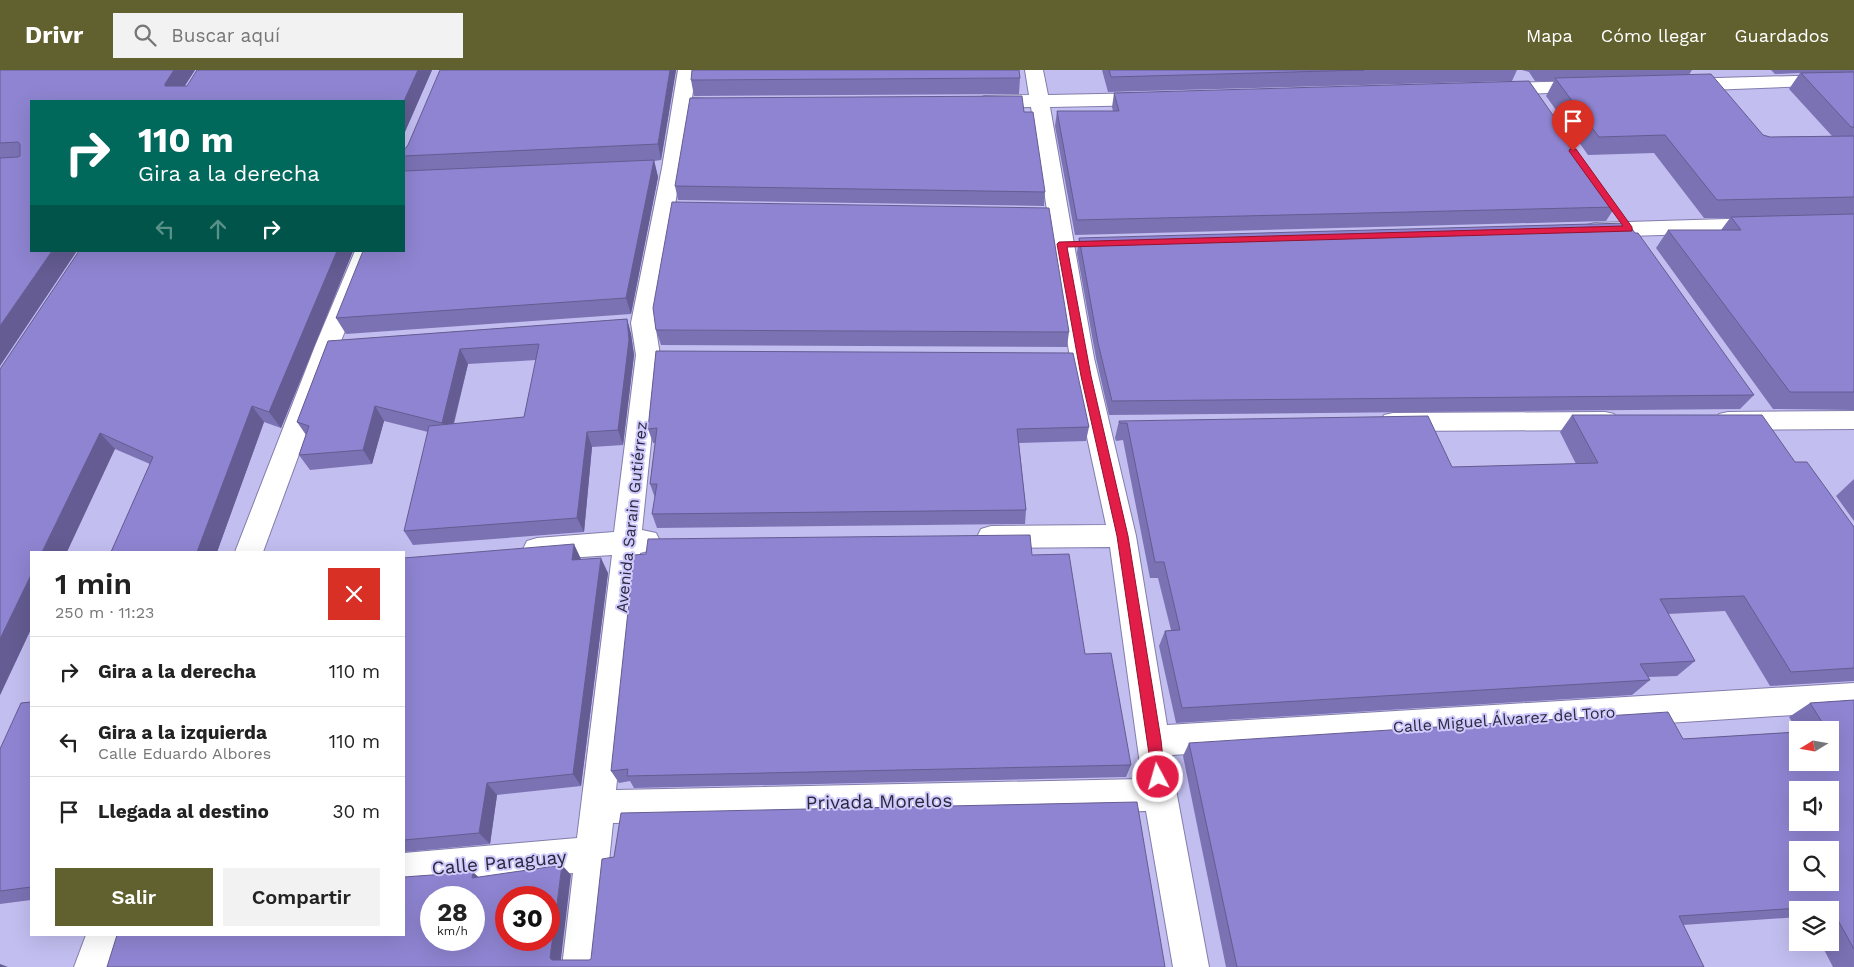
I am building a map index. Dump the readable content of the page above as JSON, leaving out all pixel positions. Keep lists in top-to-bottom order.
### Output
{
  "streets": {
    "street": [
      "Avenida Sarain Gutiérrez",
      "Calle Miguel Álvarez del Toro",
      "Privada Morelos",
      "Calle Paraguay"
    ]
  },
  "crossings": [
    ["Avenida Sarain Gutiérrez", "Privada Morelos"],
    ["Avenida Sarain Gutiérrez", "Calle Paraguay"]
  ],
  "north": "left",
  "page": {
    "header": "Drivr",
    "search": "Buscar aquí",
    "nav": ["Mapa", "Cómo llegar", "Guardados"],
    "turn": ["110 m", "Gira a la derecha"],
    "heading": ["1 min", "250 m · 11:23"],
    "list": [
      {
        "name": "Gira a la derecha",
        "value": "110 m"
      },
      {
        "name": "Gira a la izquierda",
        "note": "Calle Eduardo Albores",
        "value": "110 m"
      },
      {
        "name": "Llegada al destino",
        "value": "30 m"
      }
    ],
    "buttons": ["Salir", "Compartir"],
    "speed": "28 km/h",
    "limit": "30"
  }
}
